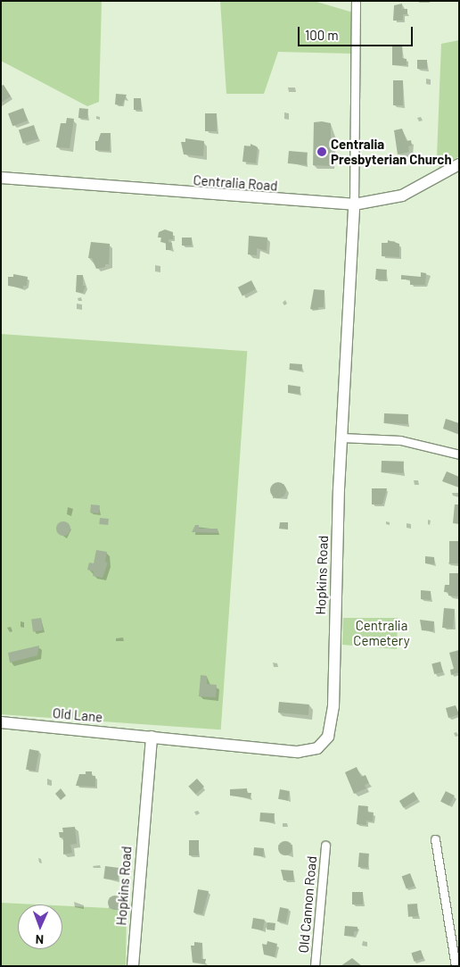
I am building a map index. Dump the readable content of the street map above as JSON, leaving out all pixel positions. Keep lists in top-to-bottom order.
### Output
{
  "streets": {
    "main road": ["Centralia Road", "Hopkins Road", "Old Lane"],
    "street": ["Old Cannon Road"]
  },
  "crossings": [
    ["Centralia Road", "Hopkins Road"],
    ["Hopkins Road", "Old Lane"]
  ],
  "parks": ["Centralia Cemetery"],
  "places": ["Centralia Presbyterian Church"],
  "scale_bar": "100 m",
  "north": "bottom"
}
